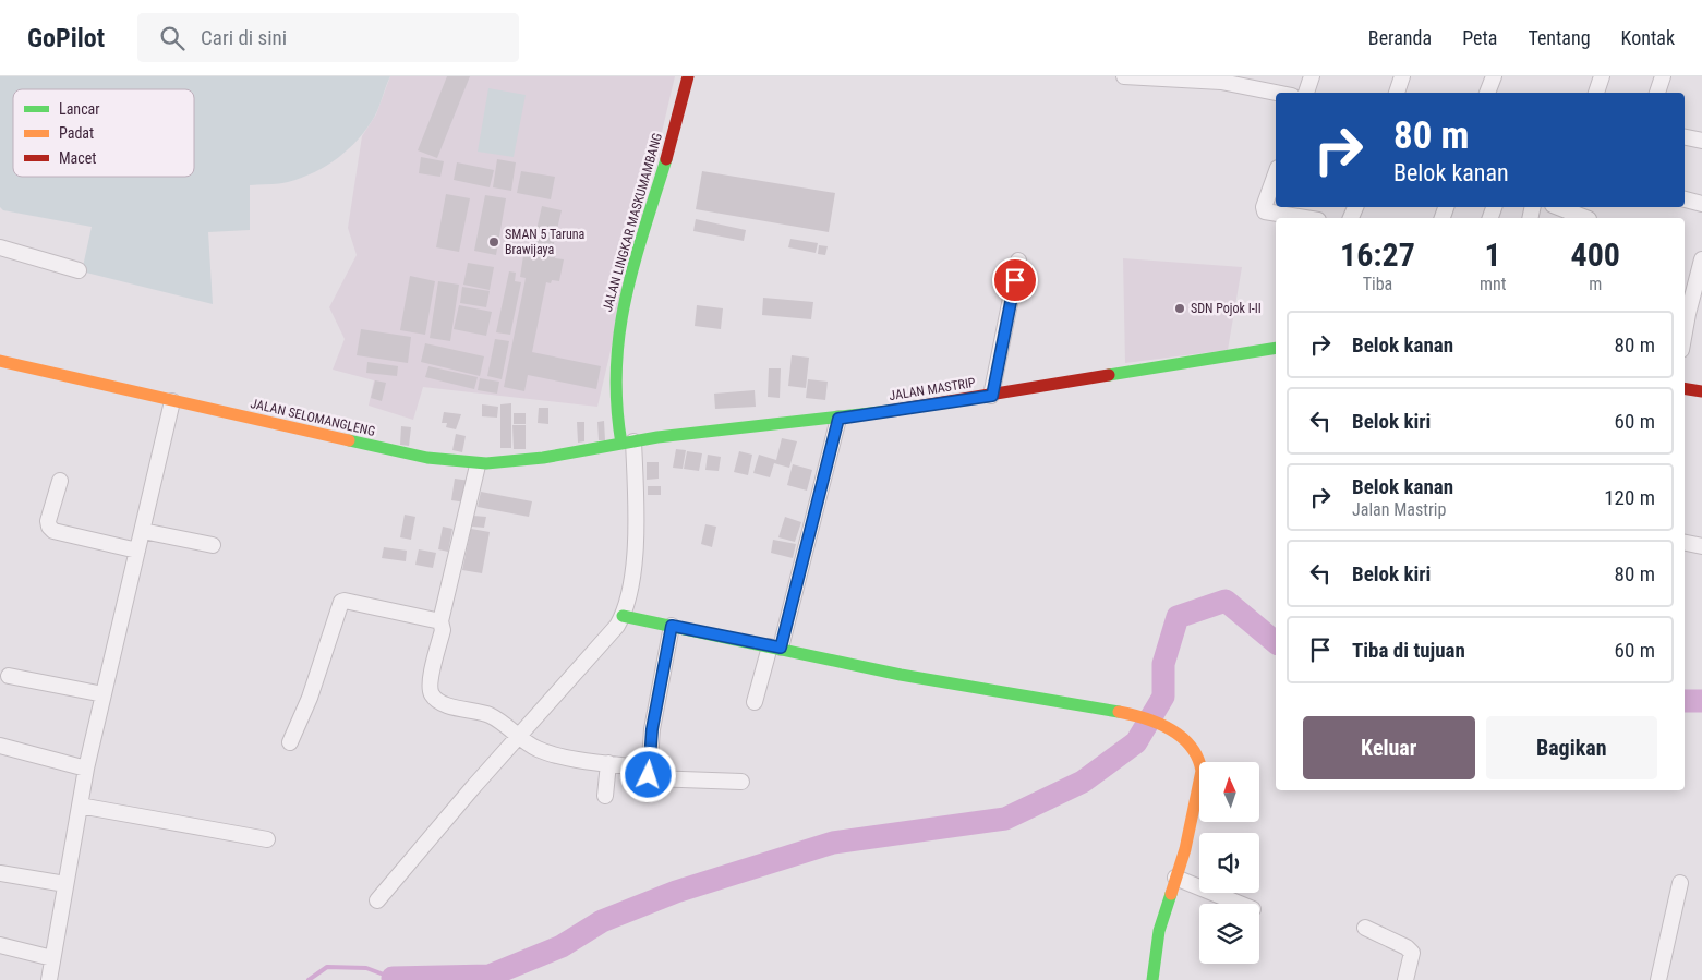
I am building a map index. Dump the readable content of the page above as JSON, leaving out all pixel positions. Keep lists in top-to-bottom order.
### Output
{
  "streets": {
    "street": ["JALAN LINGKAR MASKUMAMBANG", "JALAN MASTRIP", "JALAN SELOMANGLENG"]
  },
  "crossings": [
    ["JALAN LINGKAR MASKUMAMBANG", "JALAN MASTRIP"],
    ["JALAN LINGKAR MASKUMAMBANG", "JALAN SELOMANGLENG"],
    ["JALAN MASTRIP", "JALAN SELOMANGLENG"]
  ],
  "places": ["SMAN 5 Taruna Brawijaya", "SDN Pojok I-II"],
  "legend": ["Lancar", "Padat", "Macet"],
  "north": "top",
  "page": {
    "header": "GoPilot",
    "search": "Cari di sini",
    "nav": [
      "Beranda",
      "Peta",
      "Tentang",
      "Kontak"
    ],
    "turn": ["80 m", "Belok kanan"],
    "eta": [
      "16:27",
      "Tiba",
      "1",
      "mnt",
      "400",
      "m"
    ],
    "list": [
      {
        "name": "Belok kanan",
        "value": "80 m"
      },
      {
        "name": "Belok kiri",
        "value": "60 m"
      },
      {
        "name": "Belok kanan",
        "note": "Jalan Mastrip",
        "value": "120 m"
      },
      {
        "name": "Belok kiri",
        "value": "80 m"
      },
      {
        "name": "Tiba di tujuan",
        "value": "60 m"
      }
    ],
    "buttons": ["Keluar", "Bagikan"]
  }
}
